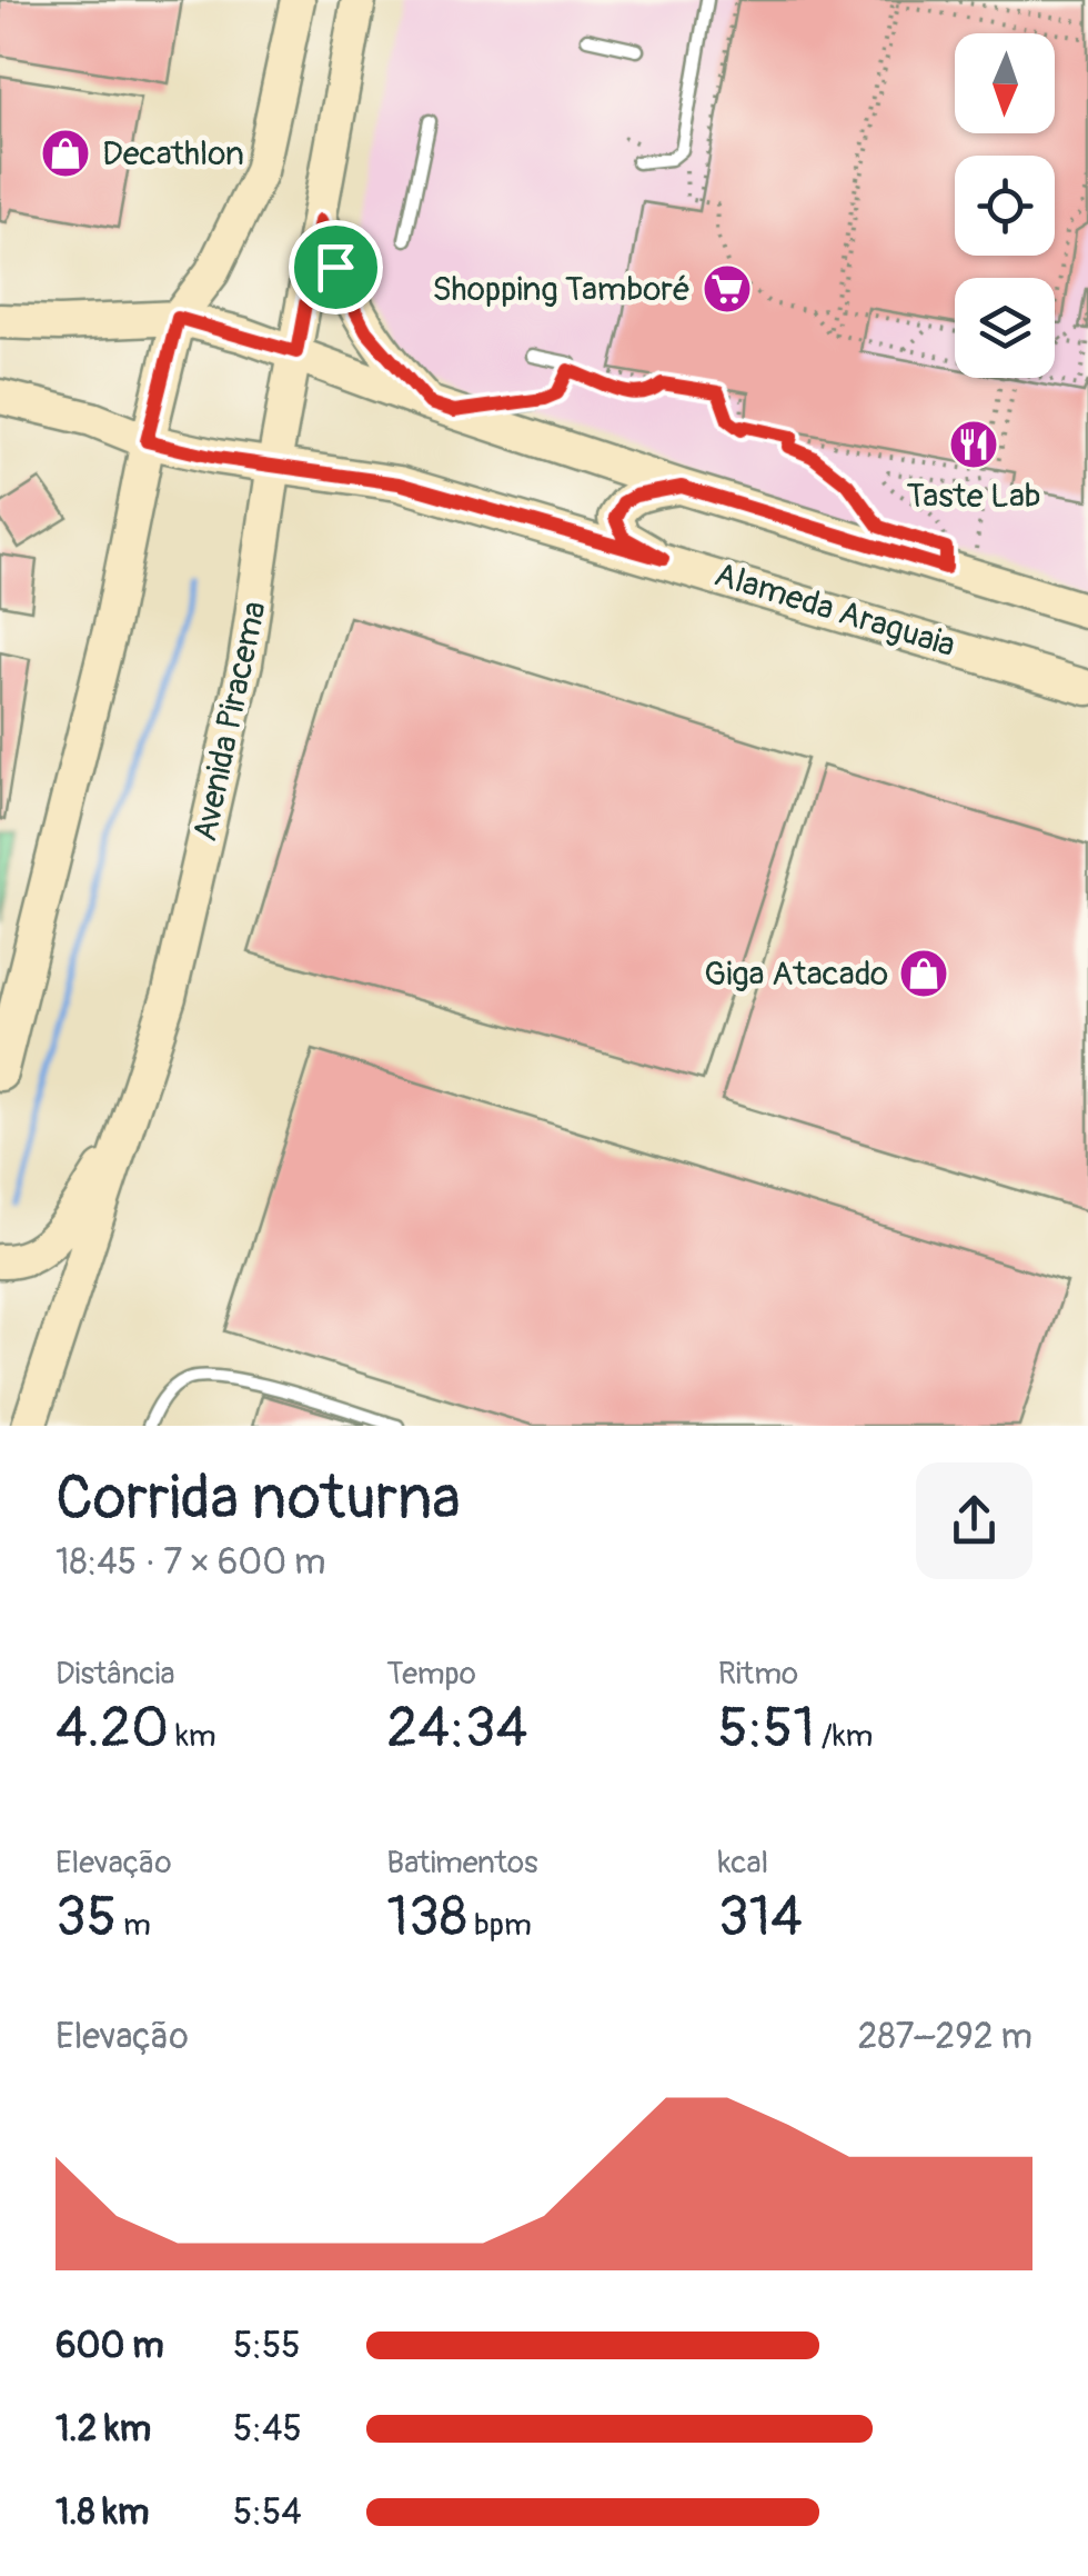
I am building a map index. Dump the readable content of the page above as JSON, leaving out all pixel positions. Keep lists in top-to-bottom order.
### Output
{
  "streets": {
    "main road": ["Alameda Araguaia", "Avenida Piracema"]
  },
  "crossings": [
    ["Alameda Araguaia", "Avenida Piracema"]
  ],
  "places": {
    "shop": ["Decathlon", "Giga Atacado"],
    "supermarket": ["Shopping Tamboré"],
    "restaurant": ["Taste Lab"]
  },
  "north": "bottom",
  "page": {
    "heading": ["Corrida noturna", "18:45 · 7 × 600 m"],
    "stats": [
      ["Distância", "4.20 km"],
      ["Tempo", "24:34"],
      ["Ritmo", "5:51 /km"],
      ["Elevação", "35 m"],
      ["Batimentos", "138 bpm"],
      ["kcal", "314"]
    ],
    "chart": ["Elevação", "287–292 m"],
    "list": [
      {
        "name": "600 m",
        "note": "5:55"
      },
      {
        "name": "1.2 km",
        "note": "5:45"
      },
      {
        "name": "1.8 km",
        "note": "5:54"
      }
    ]
  }
}
